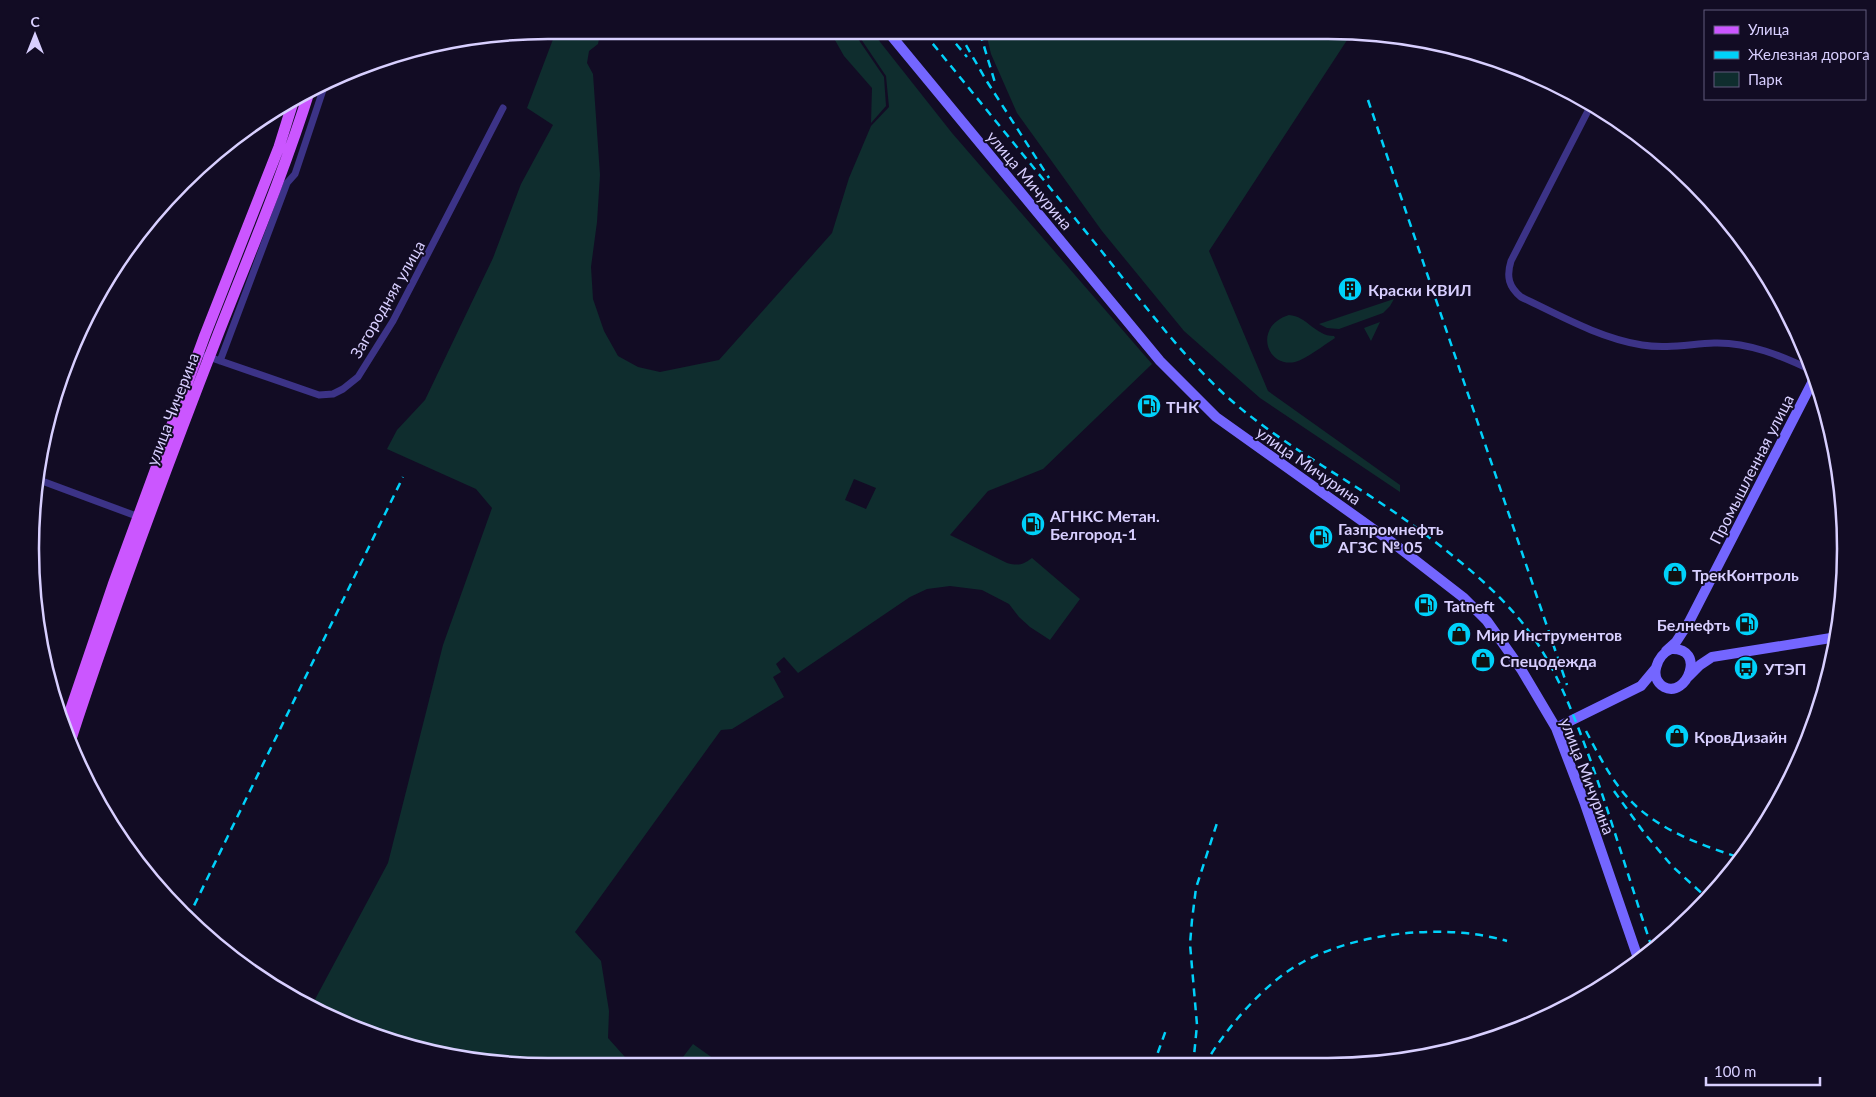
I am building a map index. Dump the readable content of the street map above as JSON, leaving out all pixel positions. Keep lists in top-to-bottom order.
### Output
{
  "streets": {
    "main road": ["улица Мичурина", "улица Чичерина", "Промышленная улица"],
    "street": ["Загородняя улица"]
  },
  "crossings": [
    ["Загородняя улица", "улица Чичерина"]
  ],
  "places": {
    "building": ["Краски КВИЛ"],
    "fuel station": [
      "ТНК",
      "АГНКС Метан. Белгород-1",
      "Газпромнефть АГЗС № 05",
      "Tatneft",
      "Белнефть"
    ],
    "shop": [
      "ТрекКонтроль",
      "Мир Инструментов",
      "Спецодежда",
      "КровДизайн"
    ],
    "bus stop": ["УТЭП"]
  },
  "legend": ["Улица", "Железная дорога", "Парк"],
  "scale_bar": "100 m",
  "north": "top"
}
